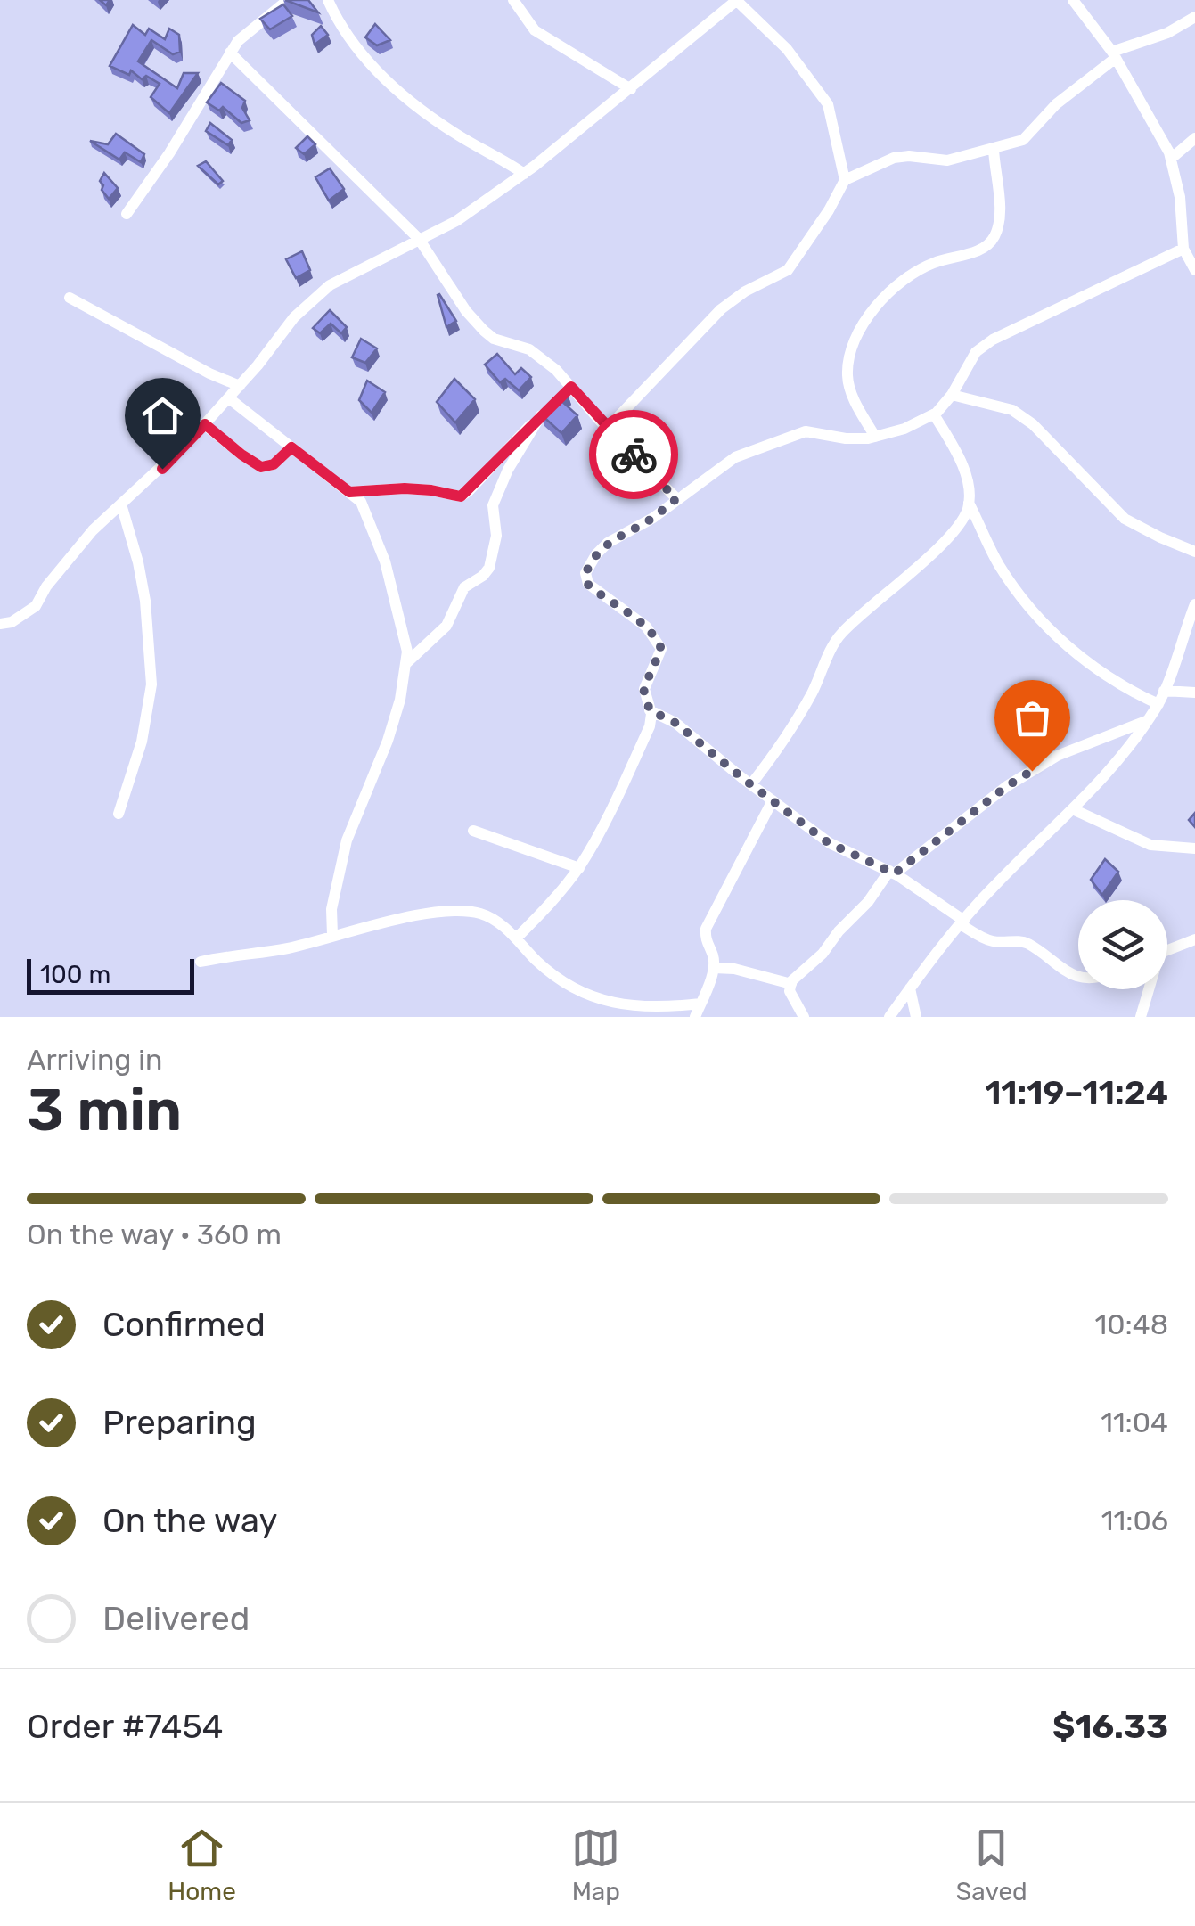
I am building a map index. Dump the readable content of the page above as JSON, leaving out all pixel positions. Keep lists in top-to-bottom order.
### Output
{
  "scale_bar": "100 m",
  "page": {
    "scale": "100 m",
    "heading": ["3 min", "Arriving in", "11:19–11:24"],
    "panel": ["Order #7454", "$16.33"],
    "bar": "On the way · 360 m",
    "list": [
      ["Confirmed", "10:48"],
      ["Preparing", "11:04"],
      ["On the way", "11:06"],
      "Delivered"
    ],
    "tabs": ["Home", "Map", "Saved"]
  }
}
